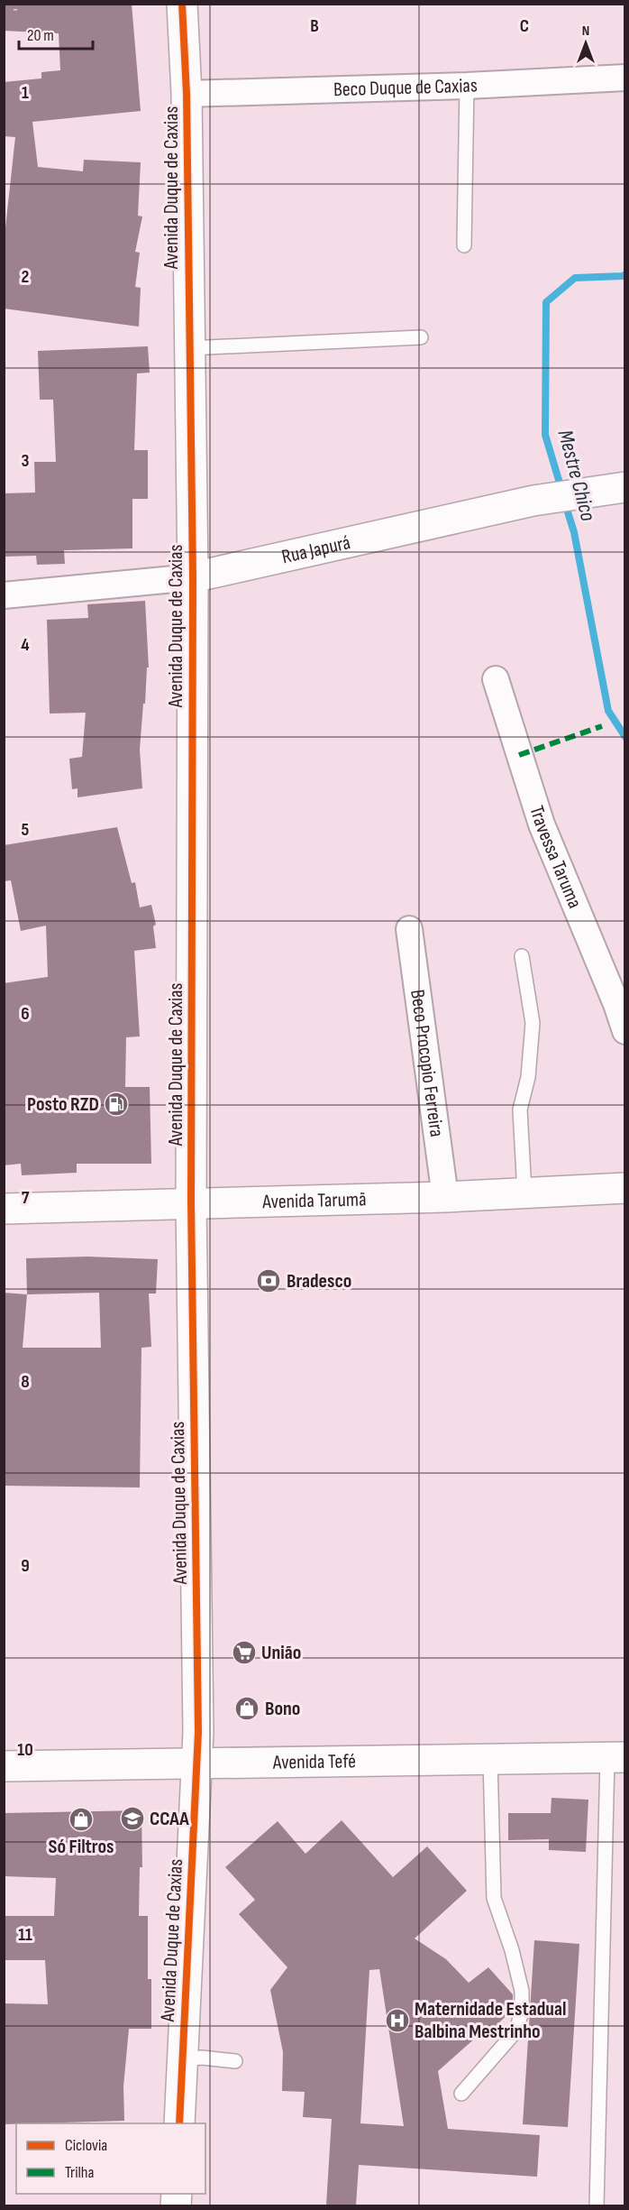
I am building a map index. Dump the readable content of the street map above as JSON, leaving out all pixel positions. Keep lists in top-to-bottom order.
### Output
{
  "streets": {
    "street": [
      "Beco Duque de Caxias",
      "Avenida Duque de Caxias",
      "Rua Japurá",
      "Travessa Taruma",
      "Beco Procopio Ferreira",
      "Avenida Tarumã",
      "Avenida Tefé"
    ]
  },
  "crossings": [
    ["Beco Duque de Caxias", "Avenida Duque de Caxias"],
    ["Avenida Duque de Caxias", "Rua Japurá"],
    ["Avenida Duque de Caxias", "Avenida Tarumã"],
    ["Avenida Duque de Caxias", "Avenida Tefé"],
    ["Beco Procopio Ferreira", "Avenida Tarumã"]
  ],
  "water": ["Mestre Chico"],
  "places": {
    "fuel station": ["Posto RZD"],
    "bank": ["Bradesco"],
    "supermarket": ["União"],
    "shop": ["Bono", "Só Filtros"],
    "school or university": ["CCAA"],
    "hospital": ["Maternidade Estadual Balbina Mestrinho"]
  },
  "legend": ["Ciclovia", "Trilha"],
  "scale_bar": "20 m",
  "north": "top",
  "grid": {
    "columns": ["B", "C"],
    "rows": [
      "1",
      "2",
      "3",
      "4",
      "5",
      "6",
      "7",
      "8",
      "9",
      "10",
      "11"
    ]
  }
}
